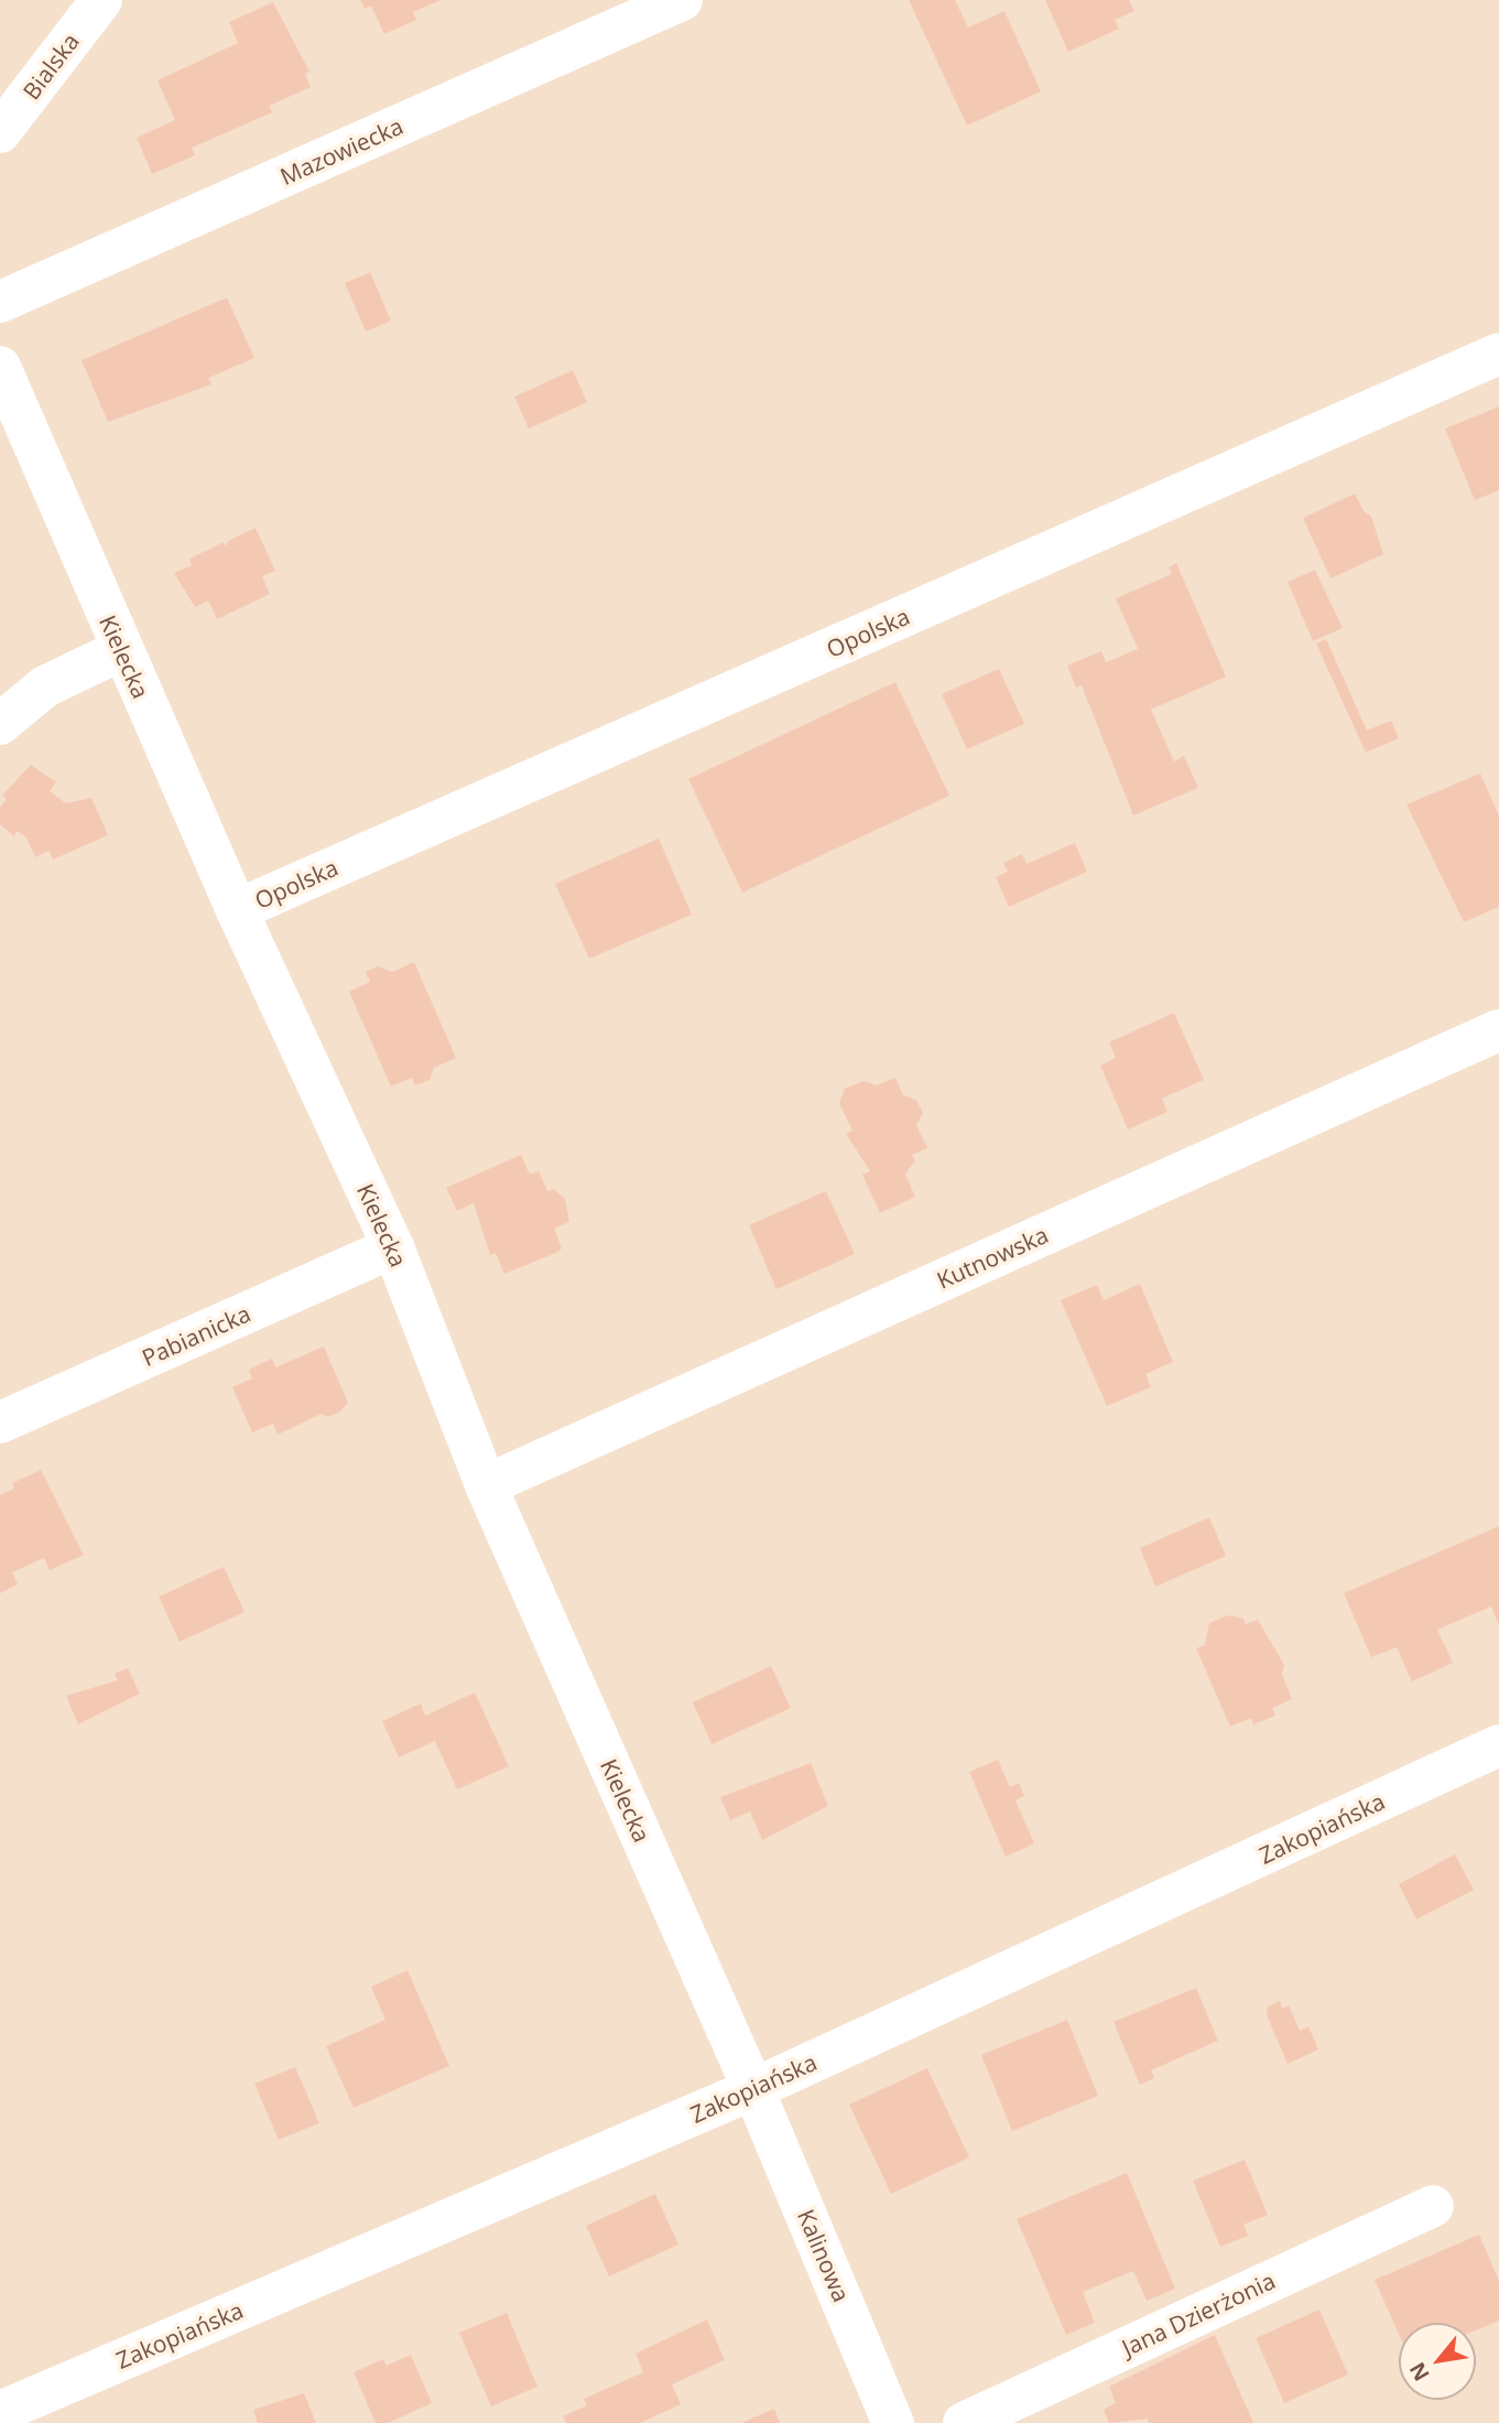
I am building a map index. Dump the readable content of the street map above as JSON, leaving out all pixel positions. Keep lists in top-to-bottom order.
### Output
{
  "streets": {
    "street": [
      "Bialska",
      "Mazowiecka",
      "Opolska",
      "Kielecka",
      "Kutnowska",
      "Pabianicka",
      "Zakopiańska",
      "Kalinowa",
      "Jana Dzierżonia"
    ]
  },
  "crossings": [
    ["Opolska", "Kielecka"],
    ["Kielecka", "Kutnowska"],
    ["Kielecka", "Pabianicka"],
    ["Kielecka", "Zakopiańska"],
    ["Kielecka", "Kalinowa"],
    ["Zakopiańska", "Kalinowa"]
  ],
  "north": "bottom left"
}
